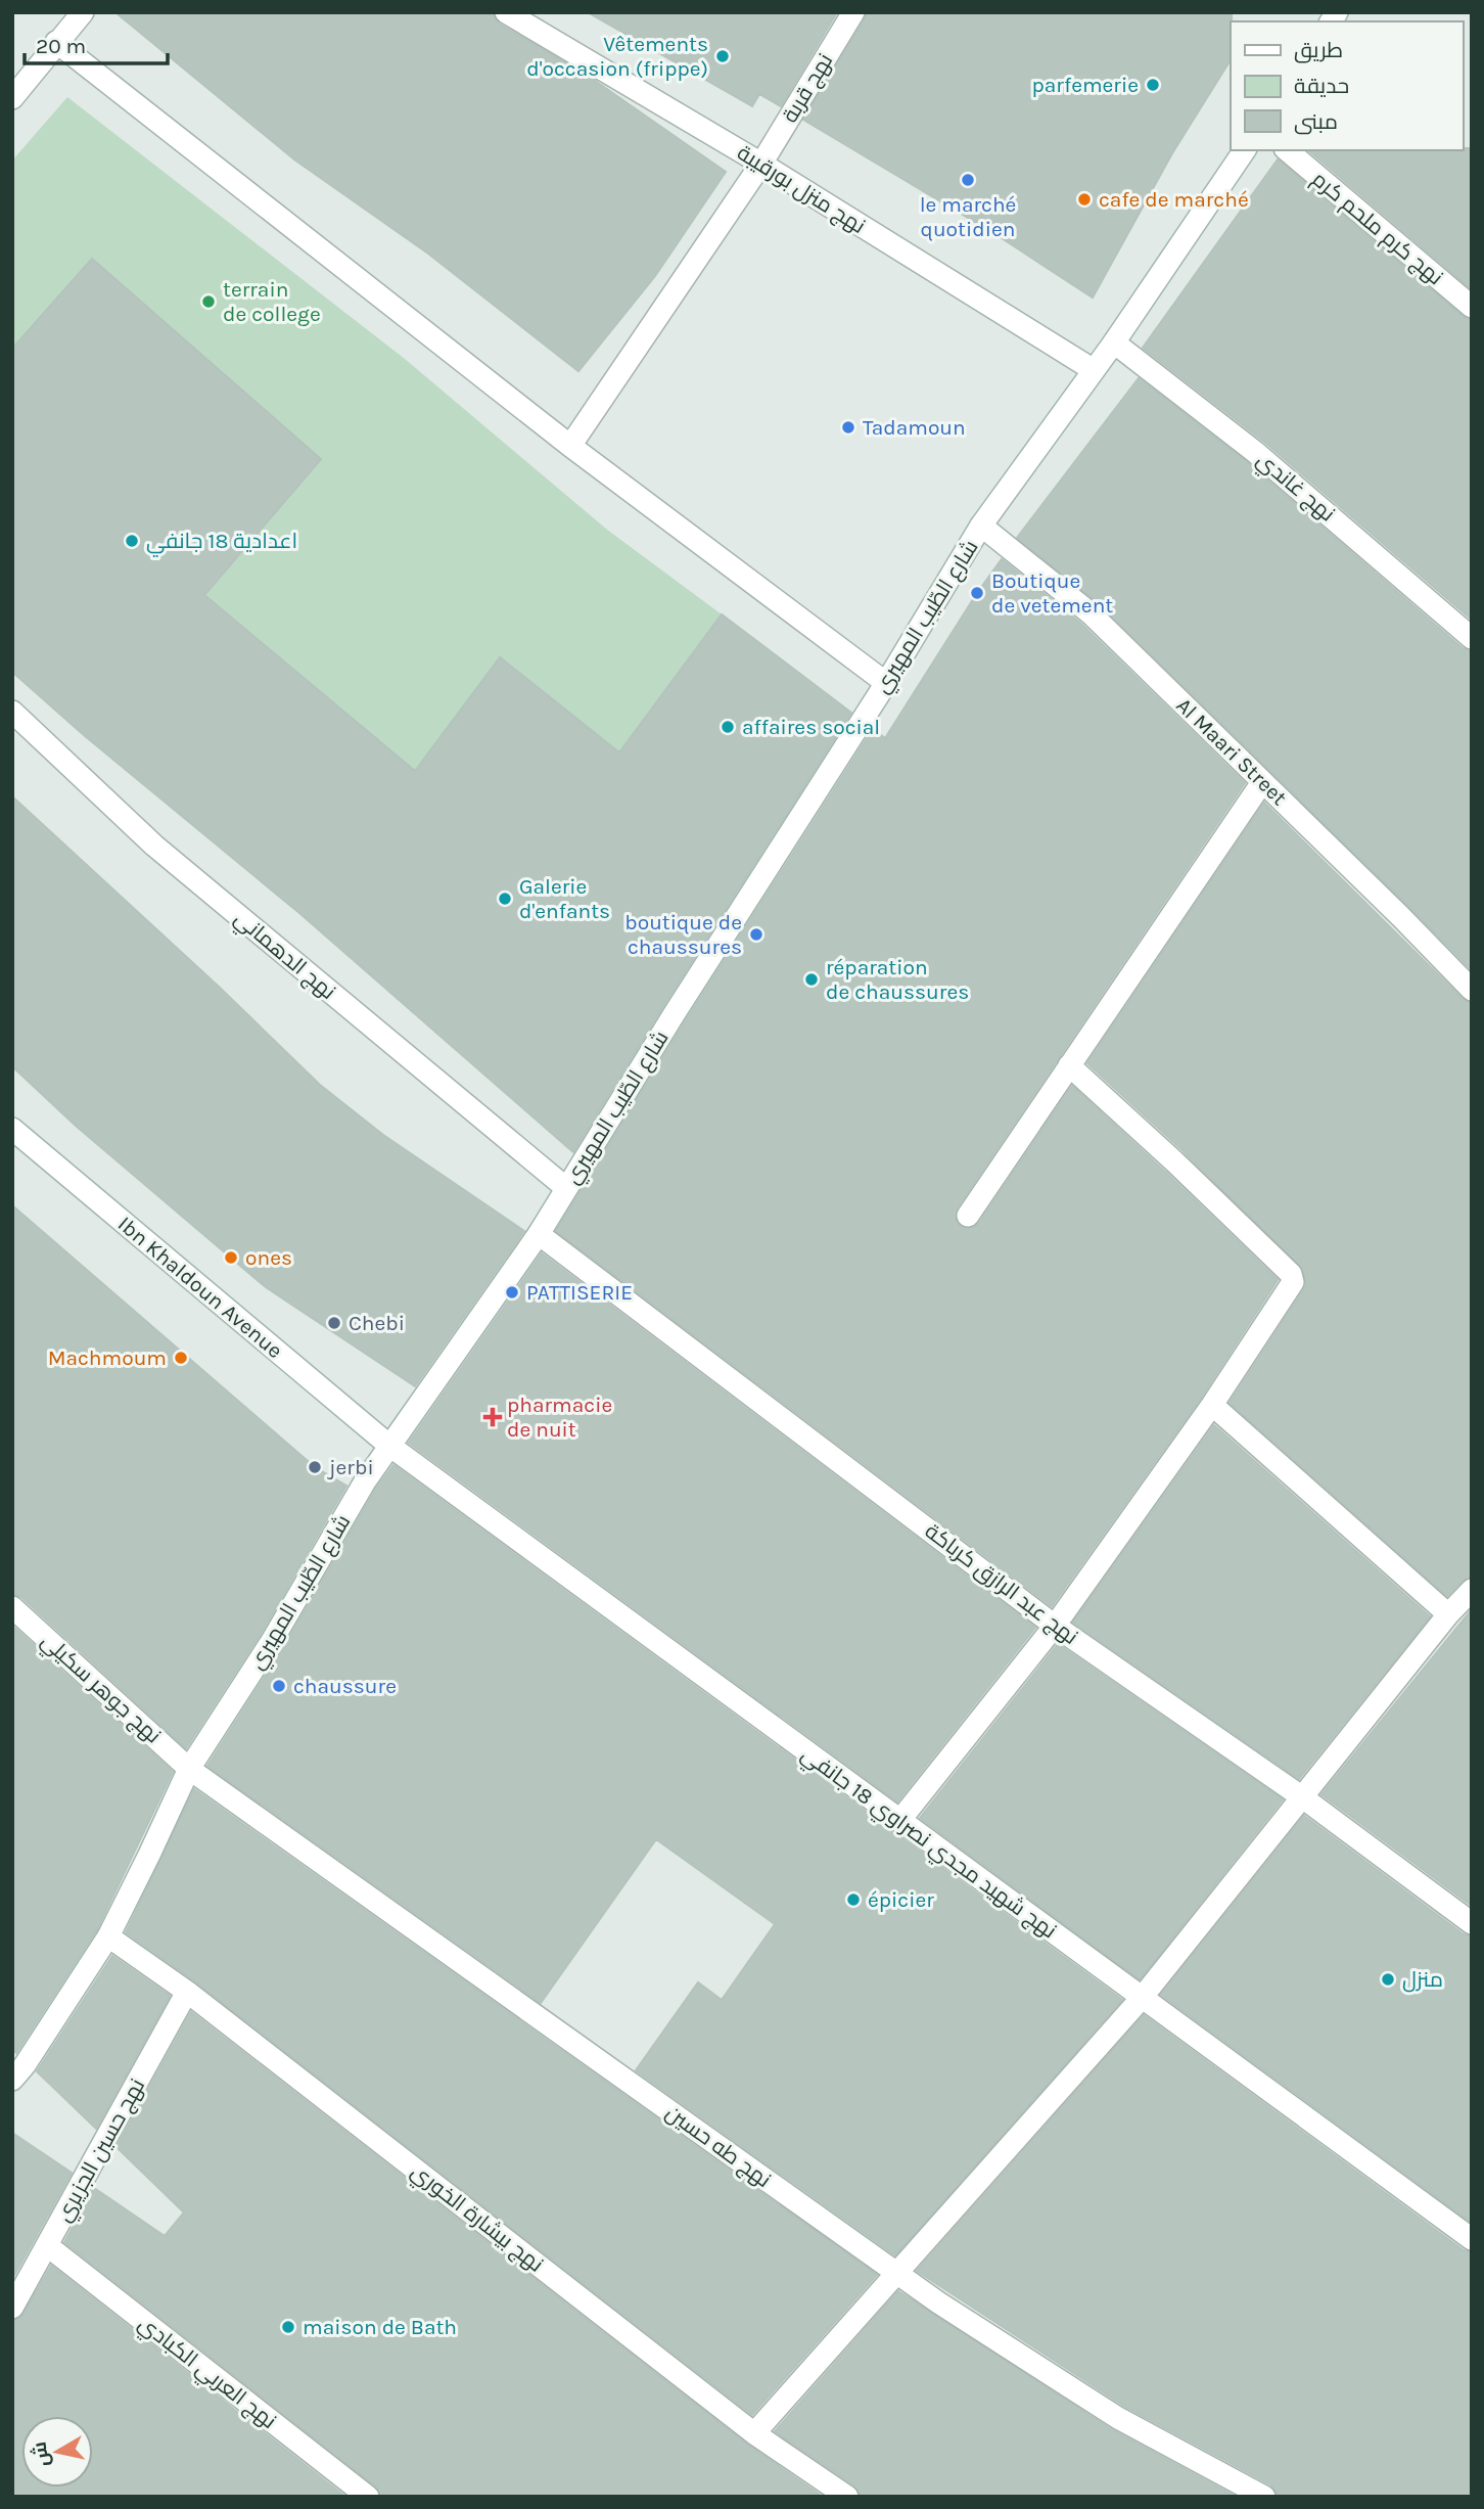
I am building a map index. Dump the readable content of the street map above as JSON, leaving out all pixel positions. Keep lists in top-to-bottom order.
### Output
{
  "streets": {
    "street": [
      "نهج قربة",
      "نهج منزل بورقيبة",
      "نهج كرم ملحم كرم",
      "نهج غاندي",
      "شارع الطّيب المهيري",
      "Al Maari Street",
      "نهج الدهماني",
      "Ibn Khaldoun Avenue",
      "نهج عبد الرازق كرباكة",
      "نهج جوهر سكيلي",
      "نهج شهيد مجدي نصراوي 18 جانفي",
      "نهج طه حسين",
      "نهج حسين الجزيري",
      "نهج بيشارة الخوري",
      "نهج العربي الكبادي"
    ]
  },
  "crossings": [
    ["نهج قربة", "نهج منزل بورقيبة"],
    ["نهج منزل بورقيبة", "شارع الطّيب المهيري"],
    ["نهج غاندي", "شارع الطّيب المهيري"],
    ["شارع الطّيب المهيري", "Al Maari Street"],
    ["شارع الطّيب المهيري", "نهج الدهماني"],
    ["شارع الطّيب المهيري", "Ibn Khaldoun Avenue"],
    ["شارع الطّيب المهيري", "نهج عبد الرازق كرباكة"],
    ["شارع الطّيب المهيري", "نهج جوهر سكيلي"],
    ["شارع الطّيب المهيري", "نهج شهيد مجدي نصراوي 18 جانفي"],
    ["شارع الطّيب المهيري", "نهج طه حسين"],
    ["شارع الطّيب المهيري", "نهج بيشارة الخوري"],
    ["Ibn Khaldoun Avenue", "نهج شهيد مجدي نصراوي 18 جانفي"],
    ["نهج جوهر سكيلي", "نهج طه حسين"],
    ["نهج حسين الجزيري", "نهج بيشارة الخوري"],
    ["نهج حسين الجزيري", "نهج العربي الكبادي"]
  ],
  "places": {
    "other": [
      "Vêtements d'occasion (frippe)",
      "parfemerie",
      "le marché quotidien",
      "cafe de marché",
      "terrain de college",
      "Tadamoun",
      "اعدادية 18 جانفي",
      "Boutique de vetement",
      "affaires social",
      "Galerie d'enfants",
      "boutique de chaussures",
      "réparation de chaussures",
      "ones",
      "PATTISERIE",
      "Chebi",
      "Machmoum",
      "jerbi",
      "chaussure",
      "épicier",
      "منزل",
      "maison de Bath"
    ],
    "health": ["pharmacie de nuit"]
  },
  "legend": ["طريق", "حديقة", "مبنى"],
  "scale_bar": "20 m",
  "north": "left"
}
